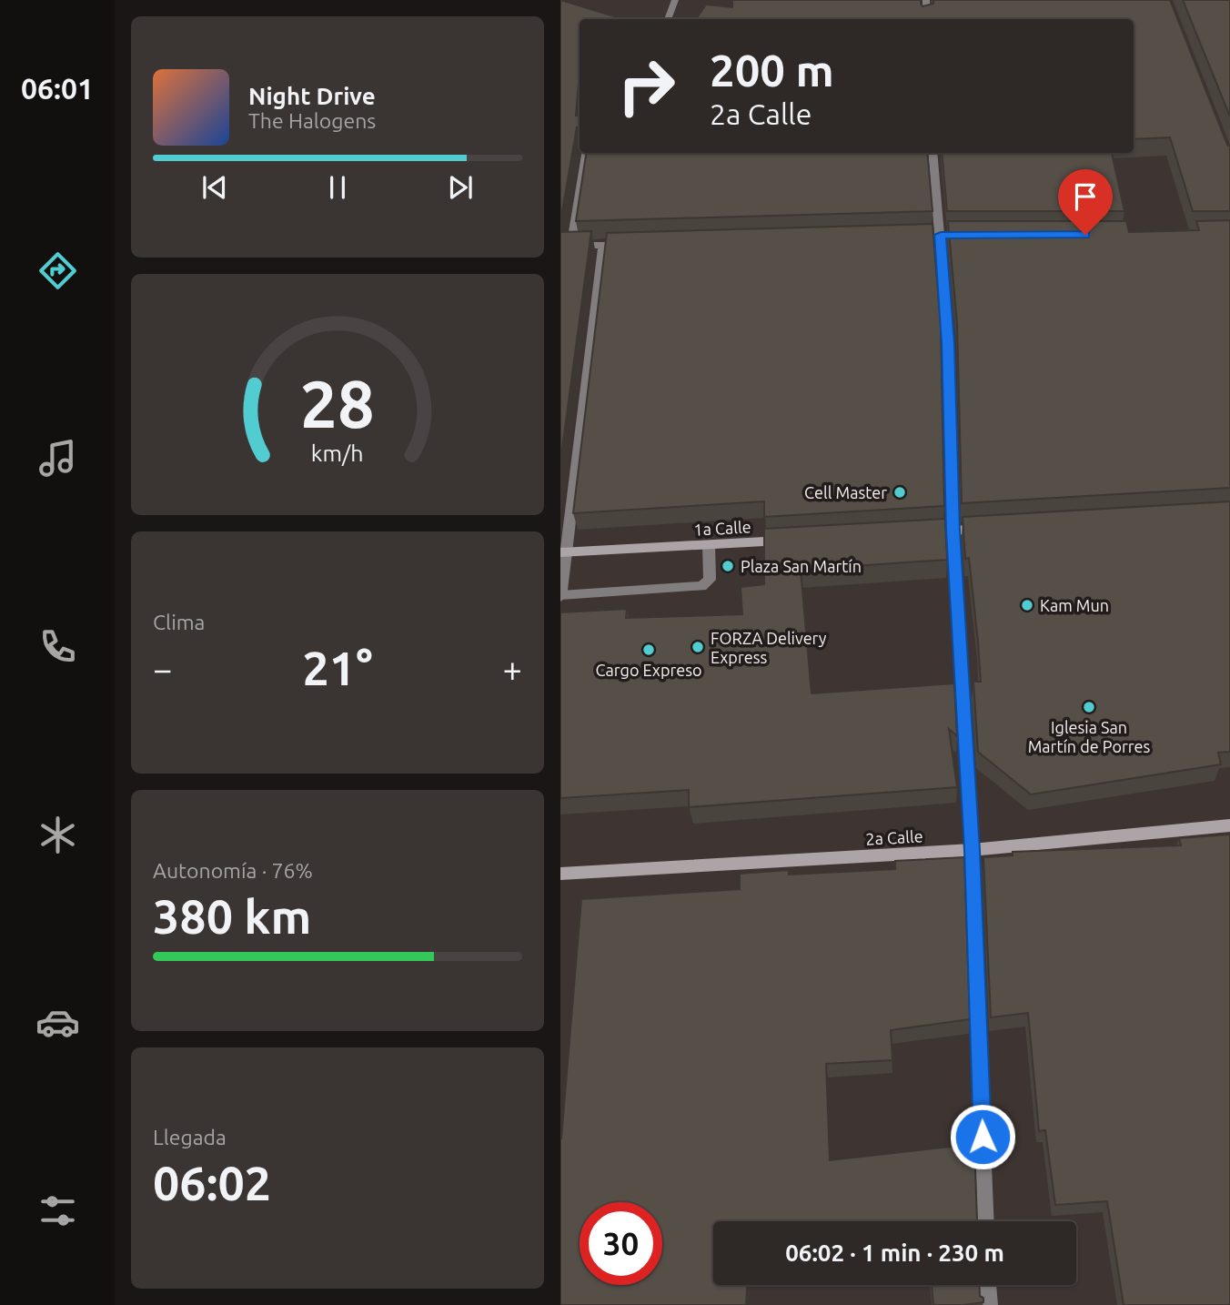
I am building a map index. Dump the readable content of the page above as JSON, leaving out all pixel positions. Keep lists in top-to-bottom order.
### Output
{
  "streets": {
    "main road": ["1a Calle", "2a Calle"]
  },
  "places": [
    "Cell Master",
    "Plaza San Martín",
    "Kam Mun",
    "FORZA Delivery Express",
    "Cargo Expreso",
    "Iglesia San Martín de Porres"
  ],
  "page": {
    "tabs": "06:01",
    "turn": ["200 m", "2a Calle"],
    "song": ["Night Drive", "The Halogens"],
    "tile": [
      "Clima",
      ["Autonomía · 76%", "380 km"],
      ["Llegada", "06:02"]
    ],
    "heat": ["−", "21°", "+"],
    "limit": "30",
    "trip": "06:02 · 1 min · 230 m",
    "gauge": ["28", "km/h"]
  }
}
